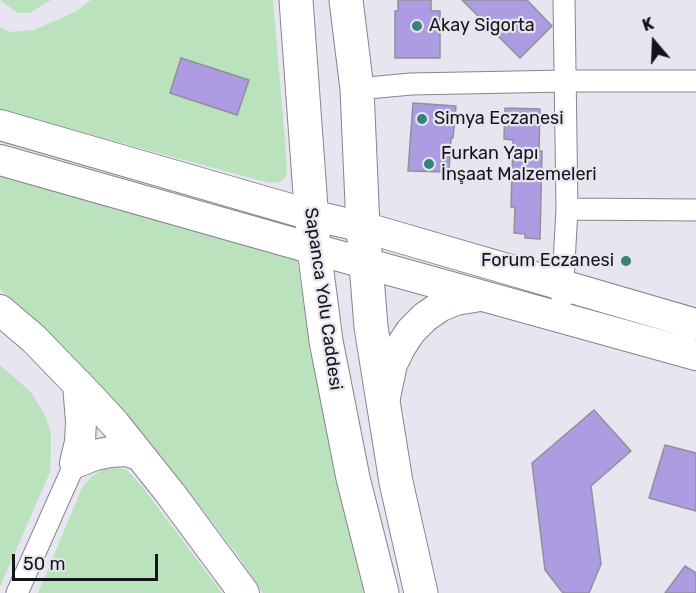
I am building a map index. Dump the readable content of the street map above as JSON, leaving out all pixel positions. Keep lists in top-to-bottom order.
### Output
{
  "streets": {
    "highway": ["Sapanca Yolu Caddesi"]
  },
  "places": [
    "Akay Sigorta",
    "Simya Eczanesi",
    "Furkan Yapı İnşaat Malzemeleri",
    "Forum Eczanesi"
  ],
  "scale_bar": "50 m",
  "north": "top"
}
